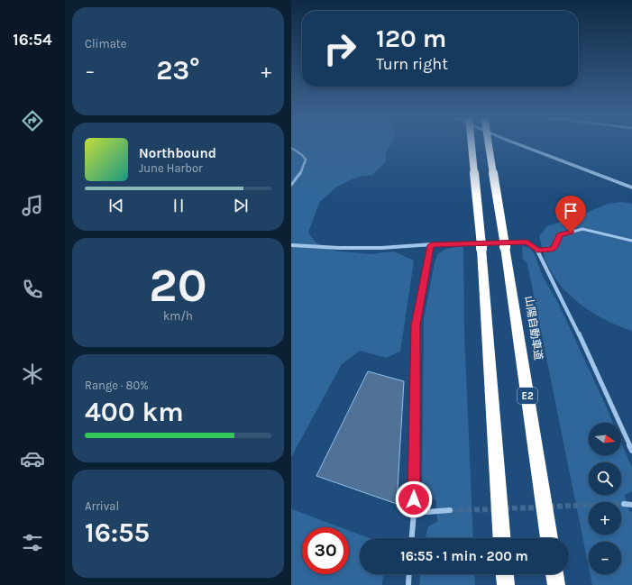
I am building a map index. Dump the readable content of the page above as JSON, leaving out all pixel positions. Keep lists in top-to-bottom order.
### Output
{
  "streets": {
    "highway": ["山陽自動車道", "E2"]
  },
  "north": "right",
  "page": {
    "tabs": "16:54",
    "tile": [
      "Climate",
      ["20", "km/h"],
      ["Range · 80%", "400 km"],
      ["Arrival", "16:55"]
    ],
    "turn": ["120 m", "Turn right"],
    "heat": ["−", "23°", "+"],
    "song": ["Northbound", "June Harbor"],
    "map_buttons": ["+", "−"],
    "limit": "30",
    "trip": "16:55 · 1 min · 200 m"
  }
}
